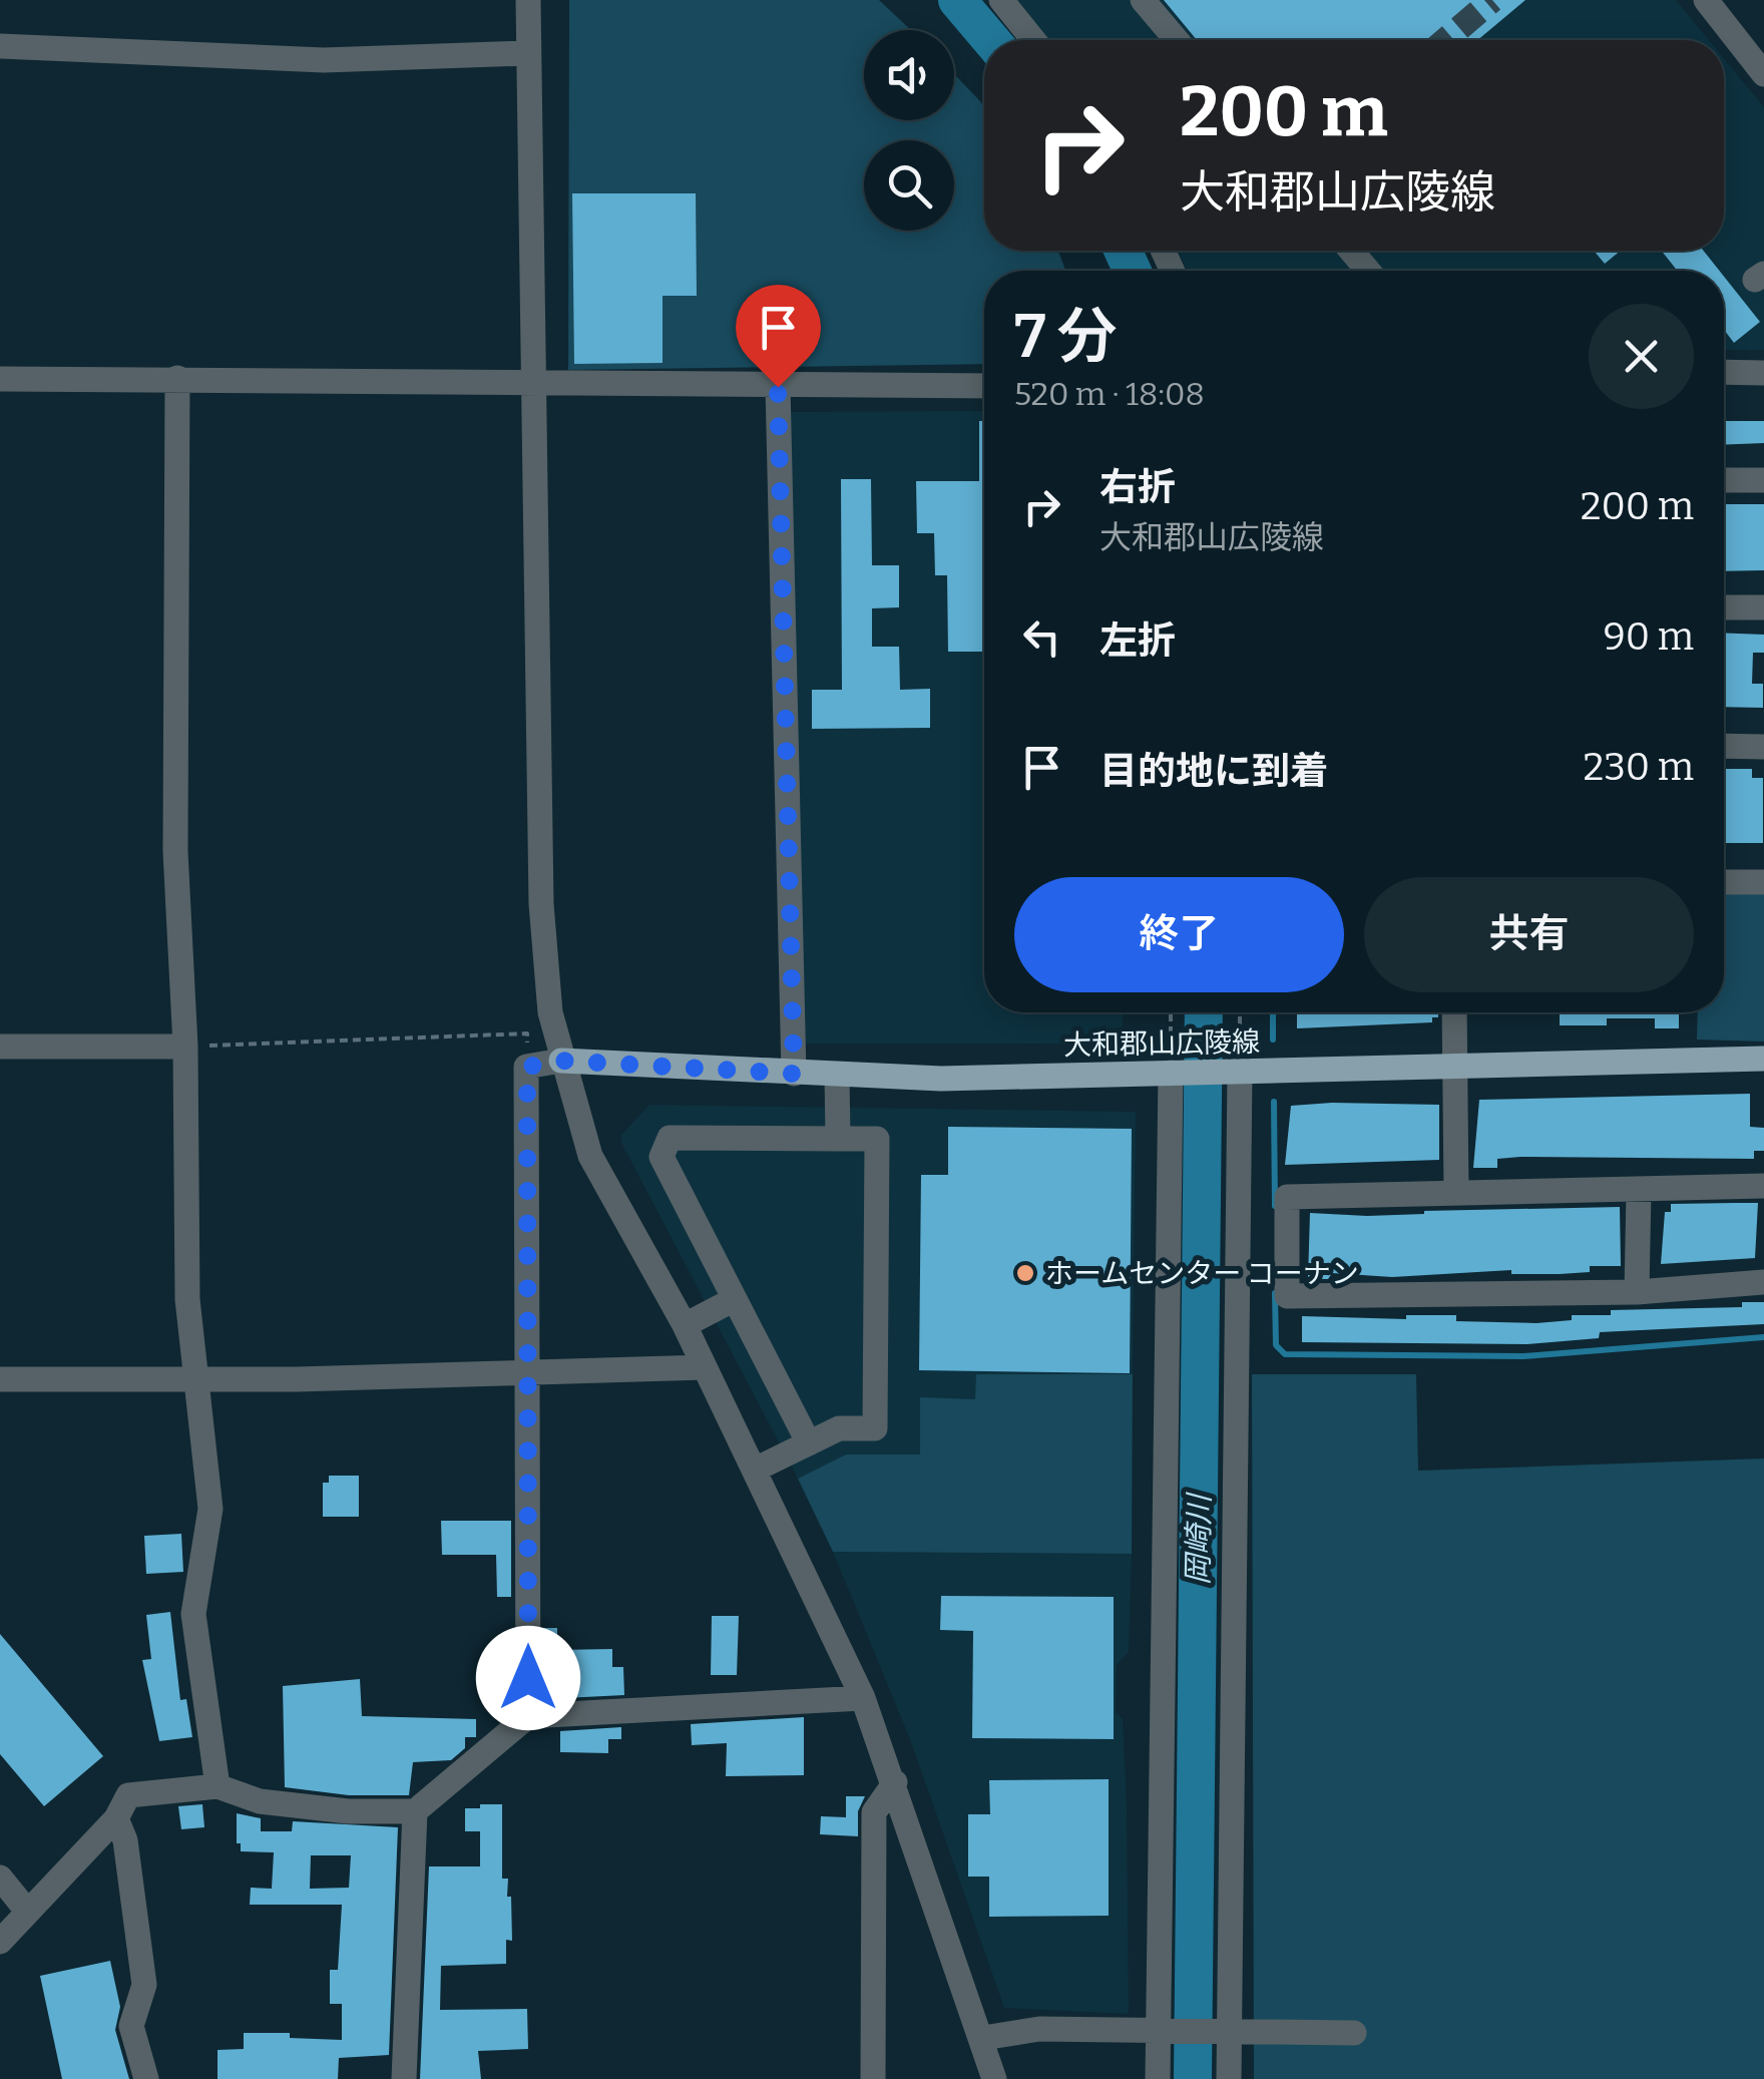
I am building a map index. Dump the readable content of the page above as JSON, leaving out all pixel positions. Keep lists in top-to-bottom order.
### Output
{
  "streets": {
    "main road": ["大和郡山広陵線"]
  },
  "water": ["岡崎川"],
  "places": ["ホームセンター コーナン"],
  "page": {
    "turn": ["200 m", "大和郡山広陵線"],
    "heading": ["7 分", "520 m · 18:08"],
    "list": [
      {
        "name": "右折",
        "note": "大和郡山広陵線",
        "value": "200 m"
      },
      {
        "name": "左折",
        "value": "90 m"
      },
      {
        "name": "目的地に到着",
        "value": "230 m"
      }
    ],
    "buttons": ["終了", "共有"]
  }
}
